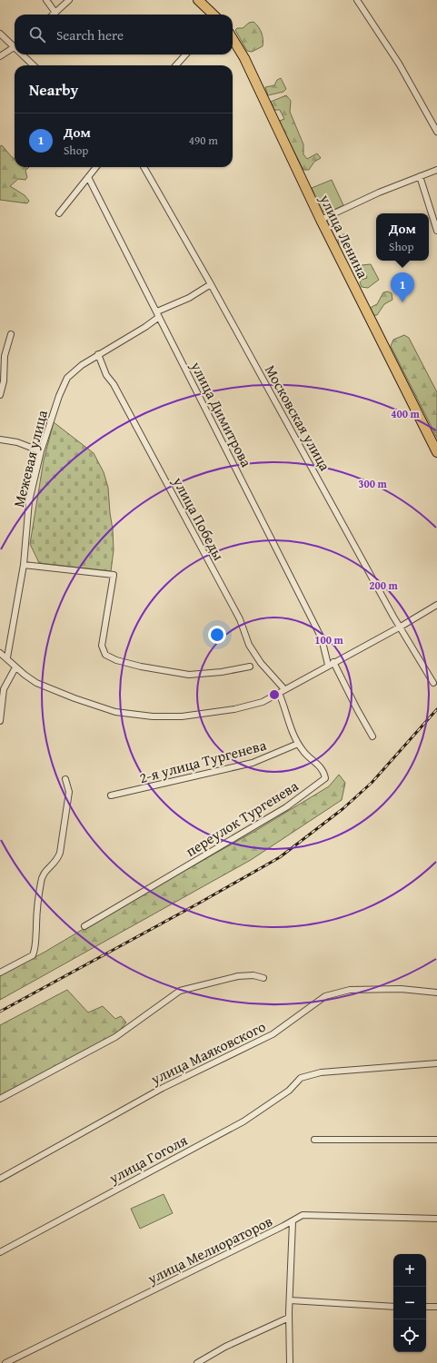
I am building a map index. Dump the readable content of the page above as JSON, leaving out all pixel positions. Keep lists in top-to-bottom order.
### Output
{
  "streets": {
    "main road": ["улица Ленина"],
    "street": [
      "улица Димитрова",
      "Московская улица",
      "Межевая улица",
      "улица Победы",
      "2-я улица Тургенева",
      "переулок Тургенева",
      "улица Маяковского",
      "улица Гоголя",
      "улица Мелиораторов"
    ]
  },
  "crossings": [
    ["улица Димитрова", "Межевая улица"],
    ["Московская улица", "Межевая улица"],
    ["Межевая улица", "улица Победы"],
    ["2-я улица Тургенева", "переулок Тургенева"]
  ],
  "page": {
    "search": "Search here",
    "heading": "Nearby",
    "list": [
      {
        "mark": "1",
        "name": "Дом",
        "note": "Shop",
        "value": "490 m"
      }
    ],
    "popup": ["Дом", "Shop"],
    "pins": "1",
    "map_buttons": ["+", "−"]
  },
  "rings": [
    "400 m",
    "300 m",
    "200 m",
    "100 m"
  ]
}
